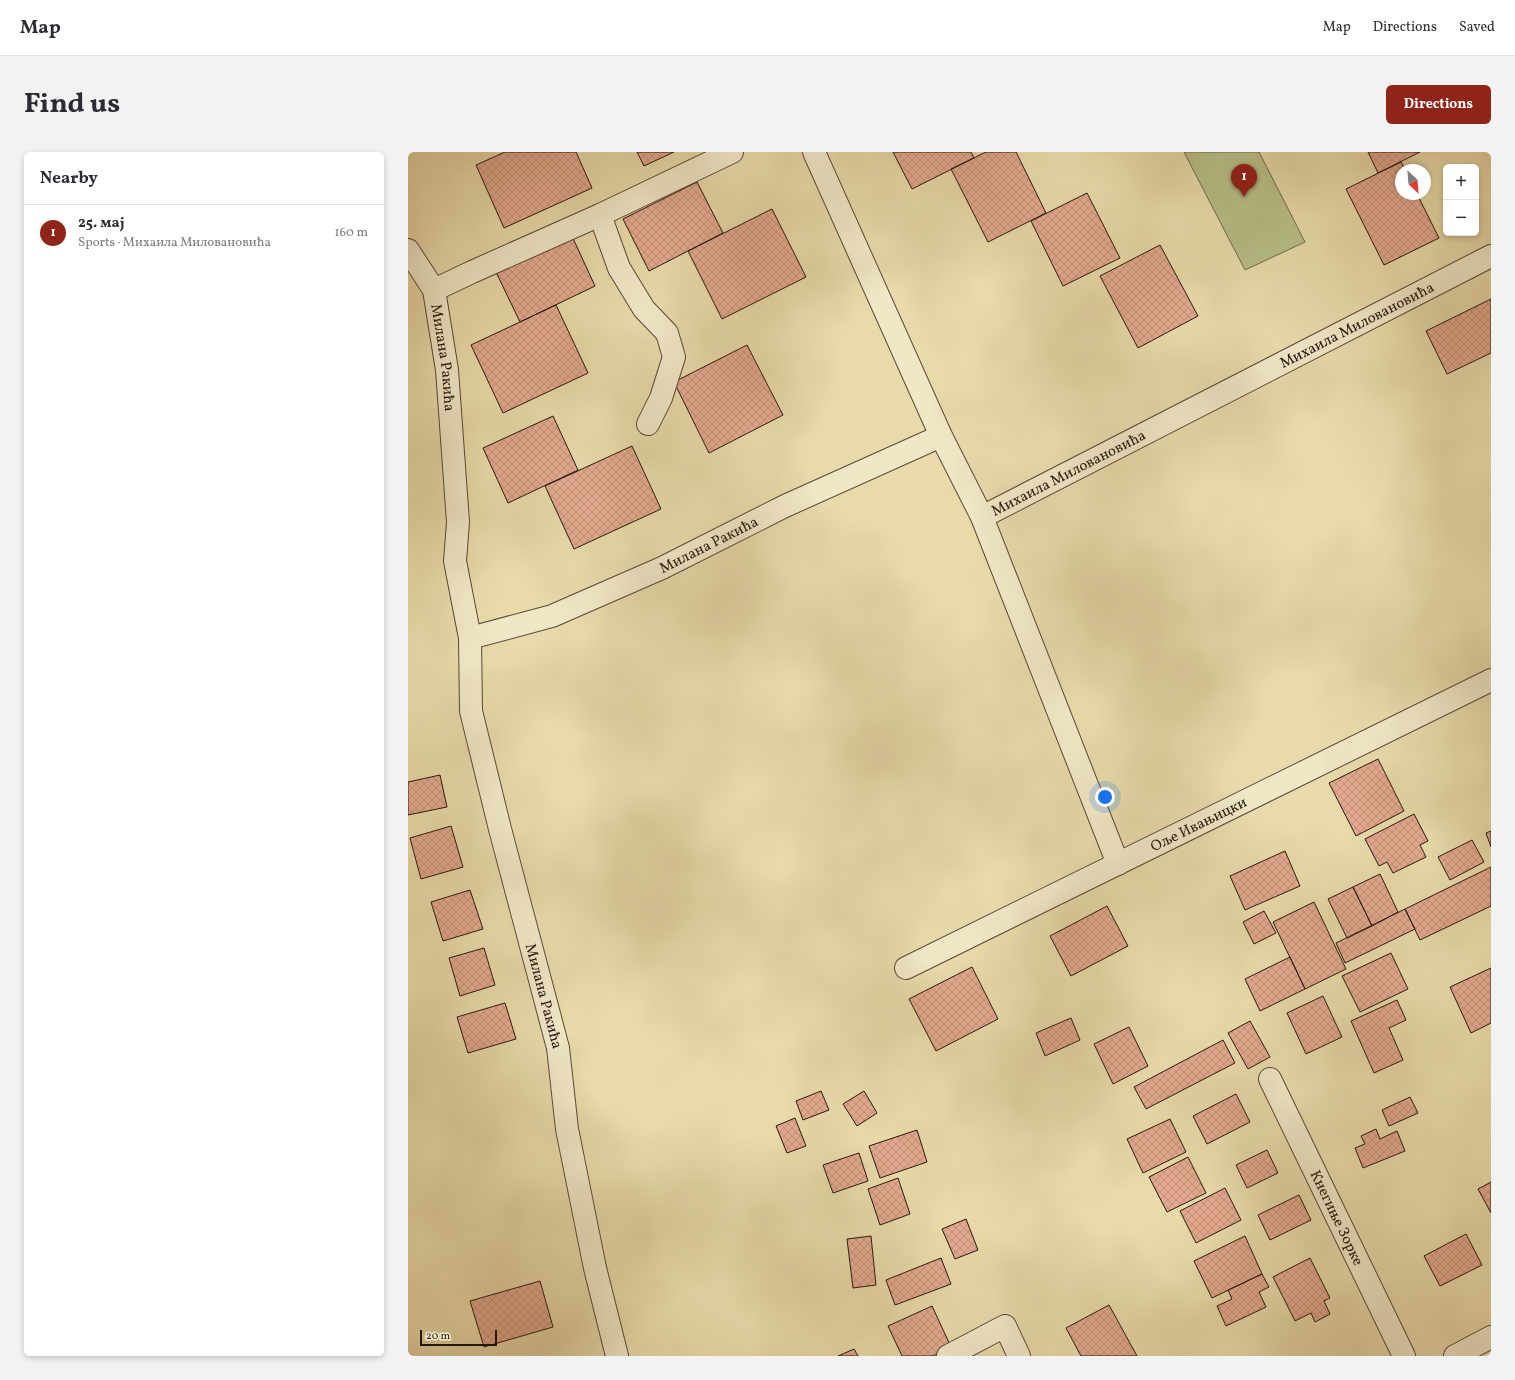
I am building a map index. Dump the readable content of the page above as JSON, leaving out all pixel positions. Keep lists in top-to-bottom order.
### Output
{
  "streets": {
    "street": [
      "Михаила Миловановића",
      "Милана Ракића",
      "Оље Ивањицки",
      "Кнегиње Зорке"
    ]
  },
  "crossings": [
    ["Михаила Миловановића", "Милана Ракића"]
  ],
  "scale_bar": "20 m",
  "north": "bottom right",
  "page": {
    "header": "Map",
    "nav": ["Map", "Directions", "Saved"],
    "title": "Find us",
    "buttons": "Directions",
    "heading": "Nearby",
    "map_buttons": ["+", "−"],
    "pins": "1",
    "list": [
      {
        "mark": "1",
        "name": "25. мај",
        "note": "Sports · Михаила Миловановића",
        "value": "160 m"
      }
    ],
    "scale": "20 m"
  }
}
